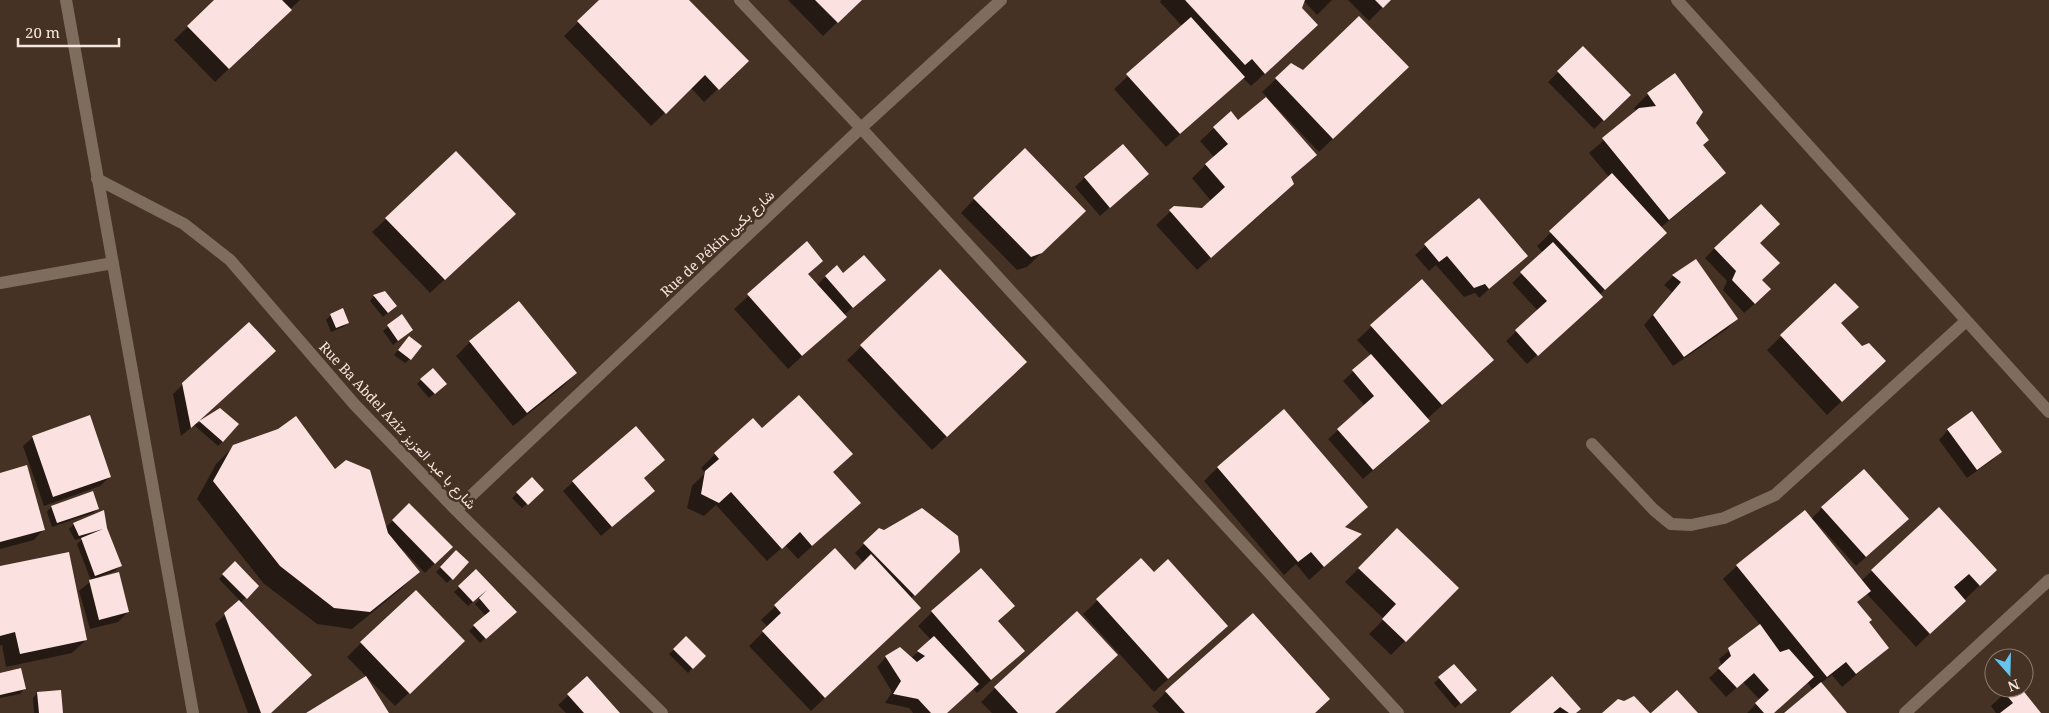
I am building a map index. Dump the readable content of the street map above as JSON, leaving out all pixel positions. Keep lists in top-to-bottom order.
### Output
{
  "streets": {
    "street": ["Rue de Pékin شارع بكين", "Rue Ba Abdel Aziz شارع با عبد العزيز"]
  },
  "crossings": [
    ["Rue de Pékin شارع بكين", "Rue Ba Abdel Aziz شارع با عبد العزيز"]
  ],
  "scale_bar": "20 m",
  "north": "bottom"
}
